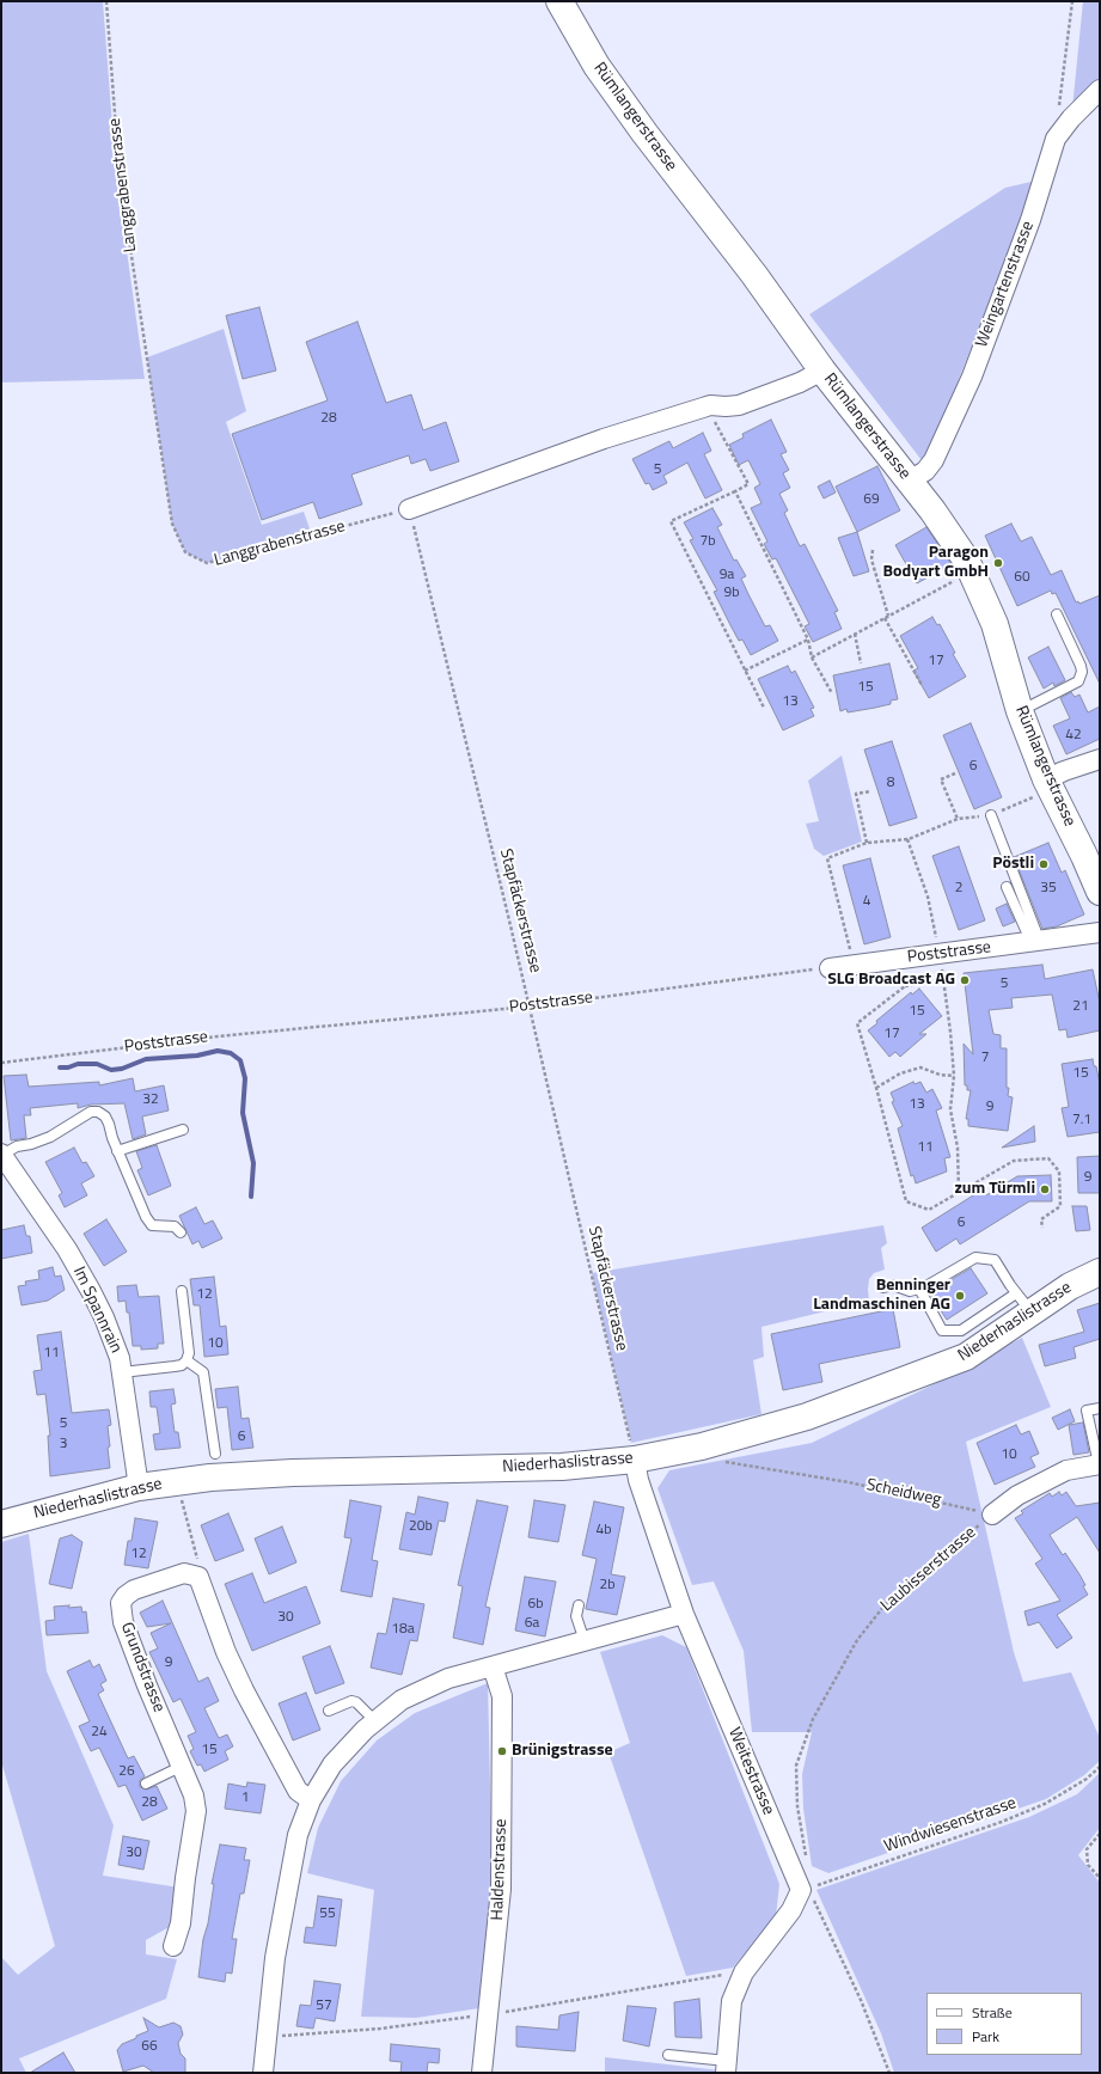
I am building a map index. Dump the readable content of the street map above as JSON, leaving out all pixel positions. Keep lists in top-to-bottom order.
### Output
{
  "streets": {
    "street": [
      "Rümlangerstrasse",
      "Weingartenstrasse",
      "Poststrasse",
      "Im Spannrain",
      "Niederhaslistrasse",
      "Grundstrasse",
      "Weitestrasse",
      "Haldenstrasse"
    ],
    "path": [
      "Langgrabenstrasse",
      "Stapfäckerstrasse",
      "Scheidweg",
      "Laubisserstrasse",
      "Windwiesenstrasse"
    ]
  },
  "crossings": [
    ["Rümlangerstrasse", "Weingartenstrasse"],
    ["Langgrabenstrasse", "Stapfäckerstrasse"],
    ["Stapfäckerstrasse", "Poststrasse"],
    ["Stapfäckerstrasse", "Niederhaslistrasse"],
    ["Stapfäckerstrasse", "Weitestrasse"],
    ["Im Spannrain", "Niederhaslistrasse"],
    ["Niederhaslistrasse", "Scheidweg"],
    ["Niederhaslistrasse", "Weitestrasse"],
    ["Scheidweg", "Laubisserstrasse"],
    ["Weitestrasse", "Windwiesenstrasse"]
  ],
  "places": [
    "Paragon Bodyart GmbH",
    "Pöstli",
    "SLG Broadcast AG",
    "zum Türmli",
    "Benninger Landmaschinen AG",
    "Brünigstrasse"
  ],
  "house_numbers": [
    "28",
    "5",
    "69",
    "7b",
    "9a",
    "60",
    "9b",
    "17",
    "15",
    "13",
    "42",
    "6",
    "8",
    "2",
    "35",
    "4",
    "5",
    "21",
    "15",
    "17",
    "7",
    "15",
    "32",
    "13",
    "9",
    "7.1",
    "11",
    "9",
    "6",
    "12",
    "10",
    "11",
    "5",
    "6",
    "3",
    "10",
    "20b",
    "4b",
    "12",
    "2b",
    "6b",
    "30",
    "6a",
    "18a",
    "9",
    "24",
    "15",
    "26",
    "1",
    "28",
    "30",
    "55",
    "57",
    "66"
  ],
  "legend": ["Straße", "Park"]
}
